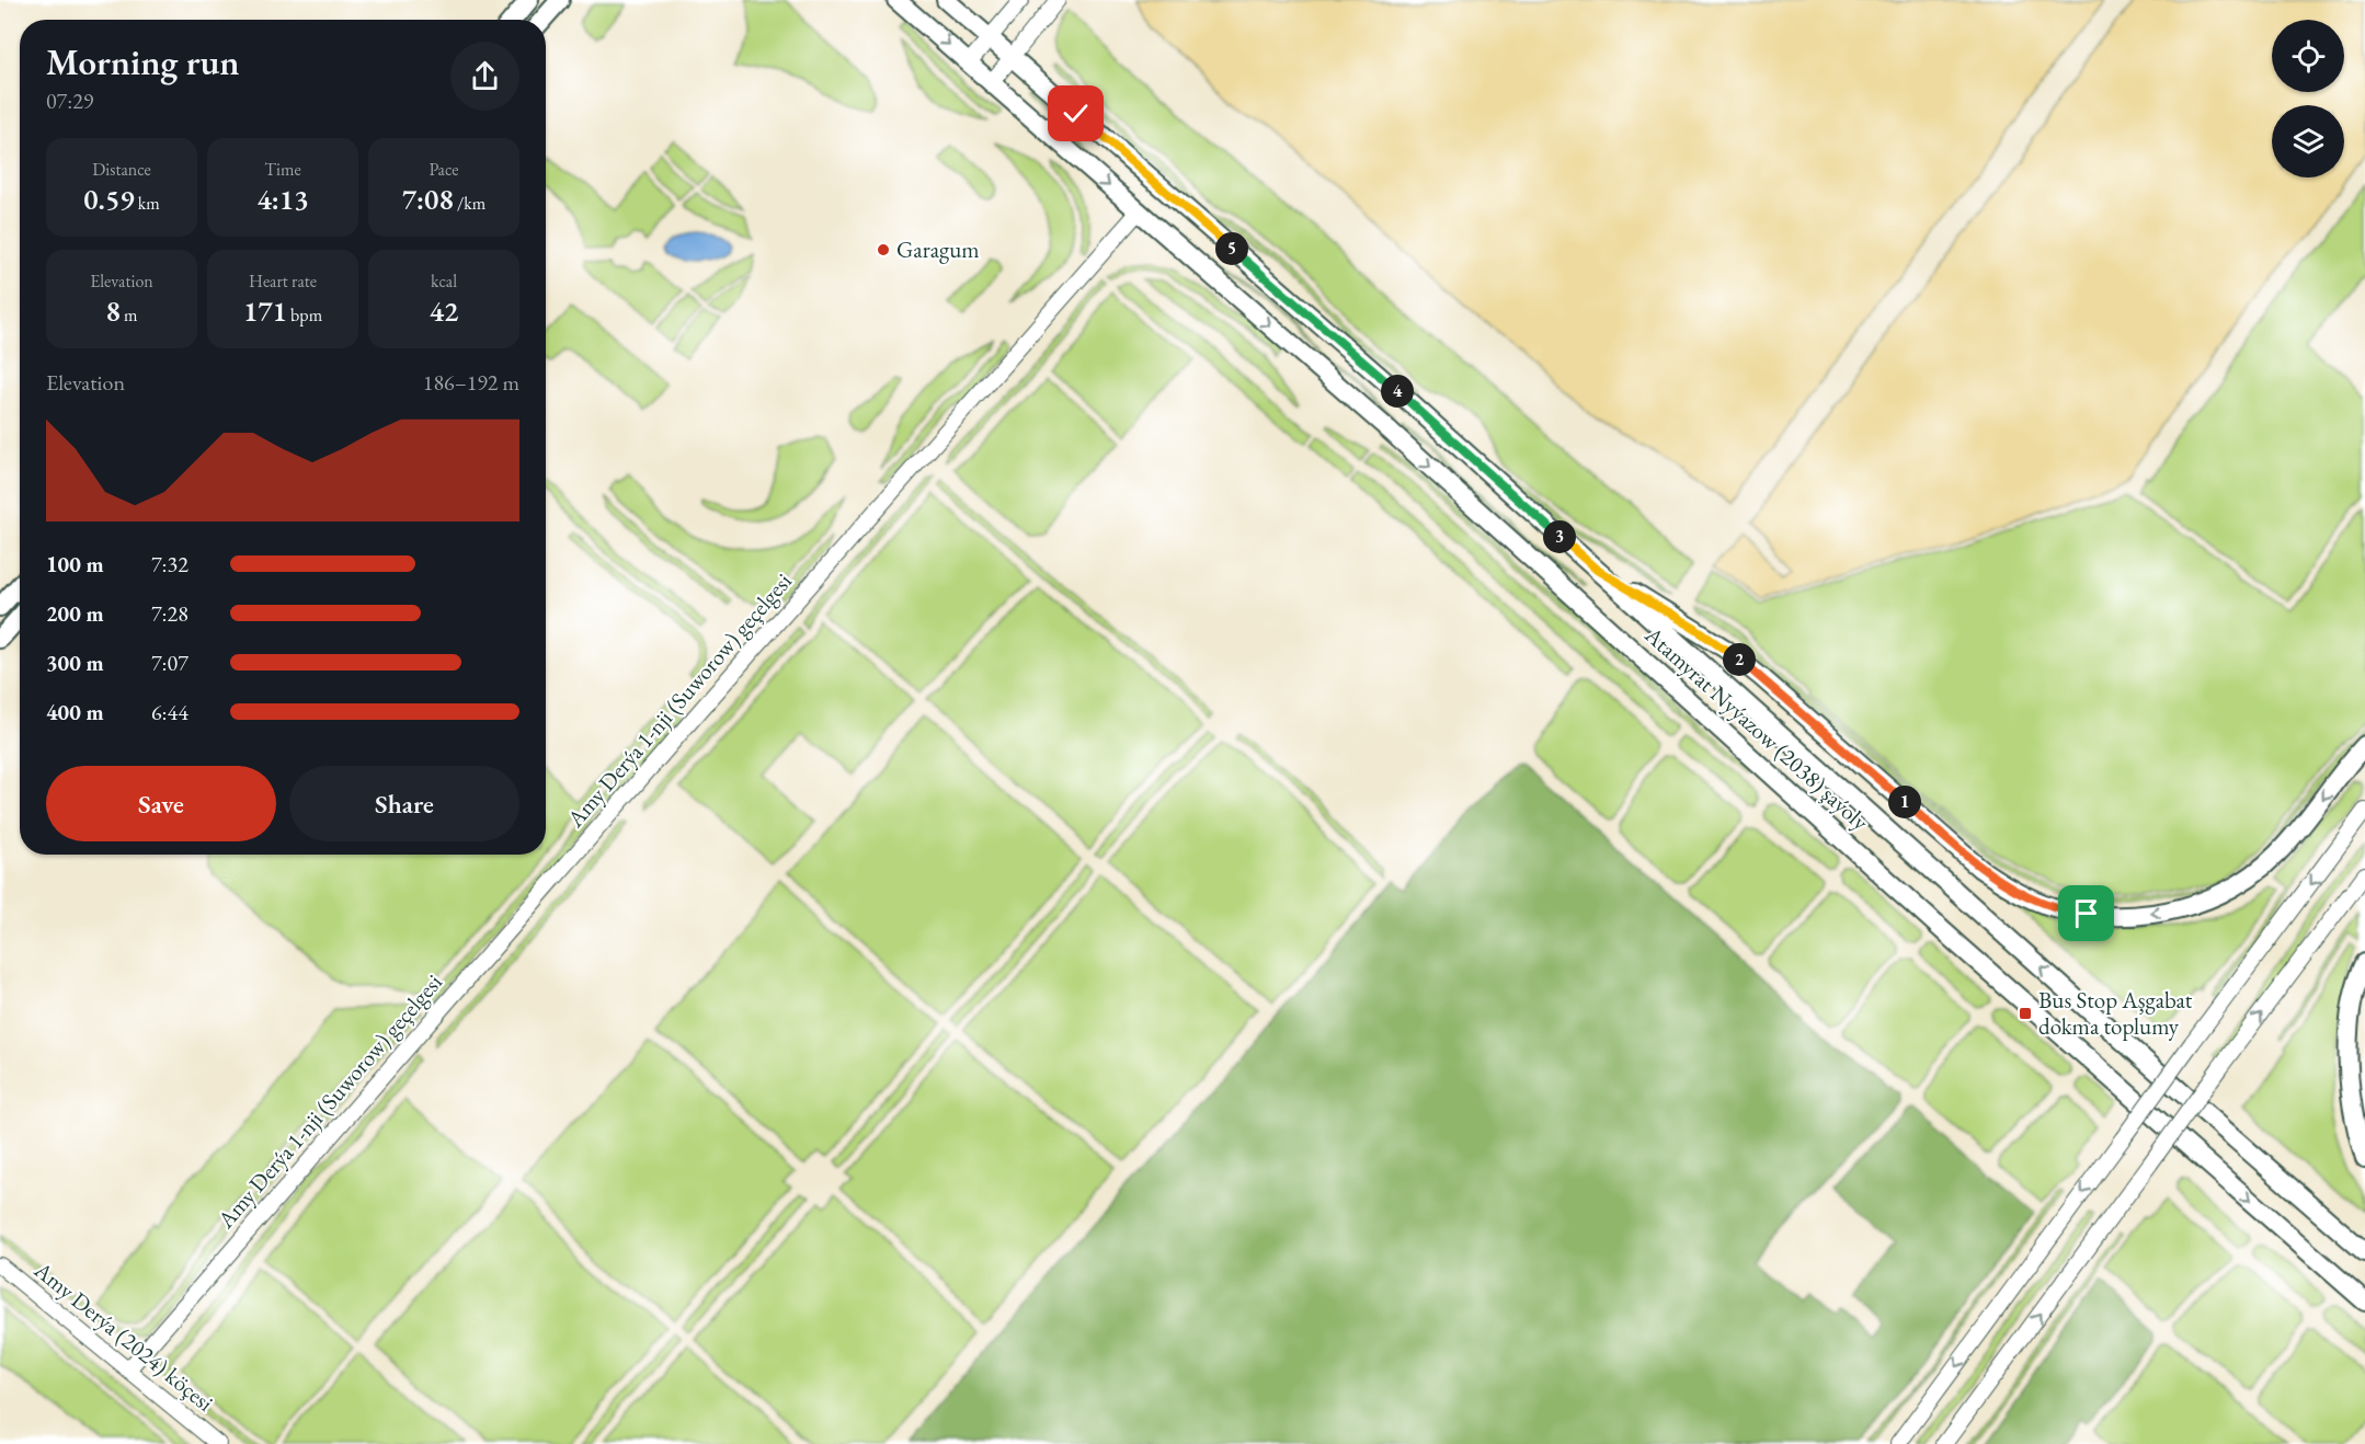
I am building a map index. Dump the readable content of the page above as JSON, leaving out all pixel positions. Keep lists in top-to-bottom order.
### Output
{
  "streets": {
    "main road": ["Atamyrat Nyýazow (2038) şaýoly"],
    "street": ["Amy Derýa 1-nji (Suworow) geçelgesi", "Amy Derýa (2024) köçesi"]
  },
  "crossings": [
    ["Amy Derýa 1-nji (Suworow) geçelgesi", "Atamyrat Nyýazow (2038) şaýoly"],
    ["Amy Derýa 1-nji (Suworow) geçelgesi", "Amy Derýa (2024) köçesi"]
  ],
  "places": {
    "other": ["Garagum"],
    "transit": ["Bus Stop Aşgabat dokma toplumy"]
  },
  "page": {
    "heading": ["Morning run", "07:29"],
    "stats": [
      ["Distance", "0.59 km"],
      ["Time", "4:13"],
      ["Pace", "7:08 /km"],
      ["Elevation", "8 m"],
      ["Heart rate", "171 bpm"],
      ["kcal", "42"]
    ],
    "pins": [
      "5",
      "4",
      "3",
      "2",
      "1"
    ],
    "chart": ["Elevation", "186–192 m"],
    "list": [
      {
        "name": "100 m",
        "note": "7:32"
      },
      {
        "name": "200 m",
        "note": "7:28"
      },
      {
        "name": "300 m",
        "note": "7:07"
      },
      {
        "name": "400 m",
        "note": "6:44"
      }
    ],
    "buttons": ["Save", "Share"]
  }
}
